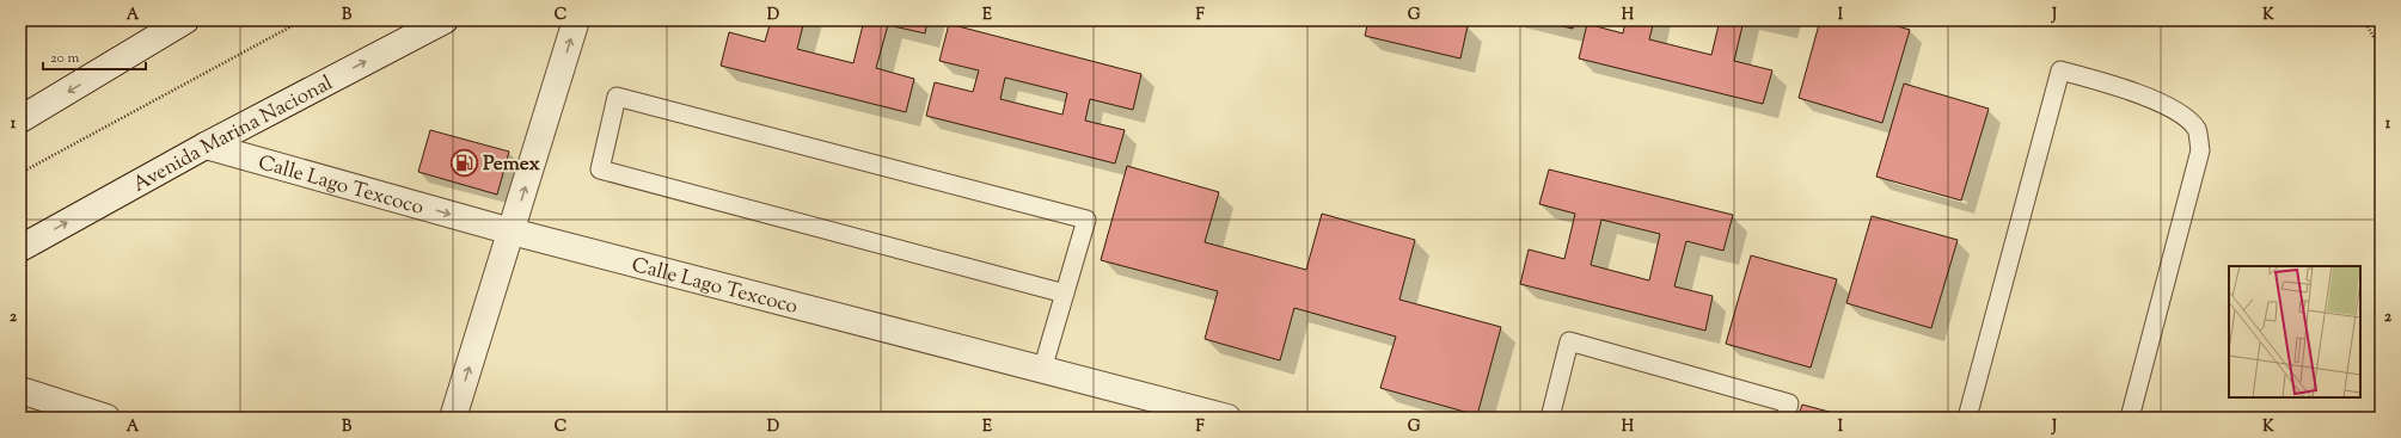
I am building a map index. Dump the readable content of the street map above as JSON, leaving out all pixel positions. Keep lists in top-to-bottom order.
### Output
{
  "streets": {
    "street": ["Avenida Marina Nacional", "Calle Lago Texcoco"]
  },
  "crossings": [
    ["Avenida Marina Nacional", "Calle Lago Texcoco"]
  ],
  "places": {
    "fuel station": ["Pemex"]
  },
  "scale_bar": "20 m",
  "grid": {
    "columns": [
      "A",
      "B",
      "C",
      "D",
      "E",
      "F",
      "G",
      "H",
      "I",
      "J",
      "K"
    ],
    "rows": ["1", "2"]
  }
}
